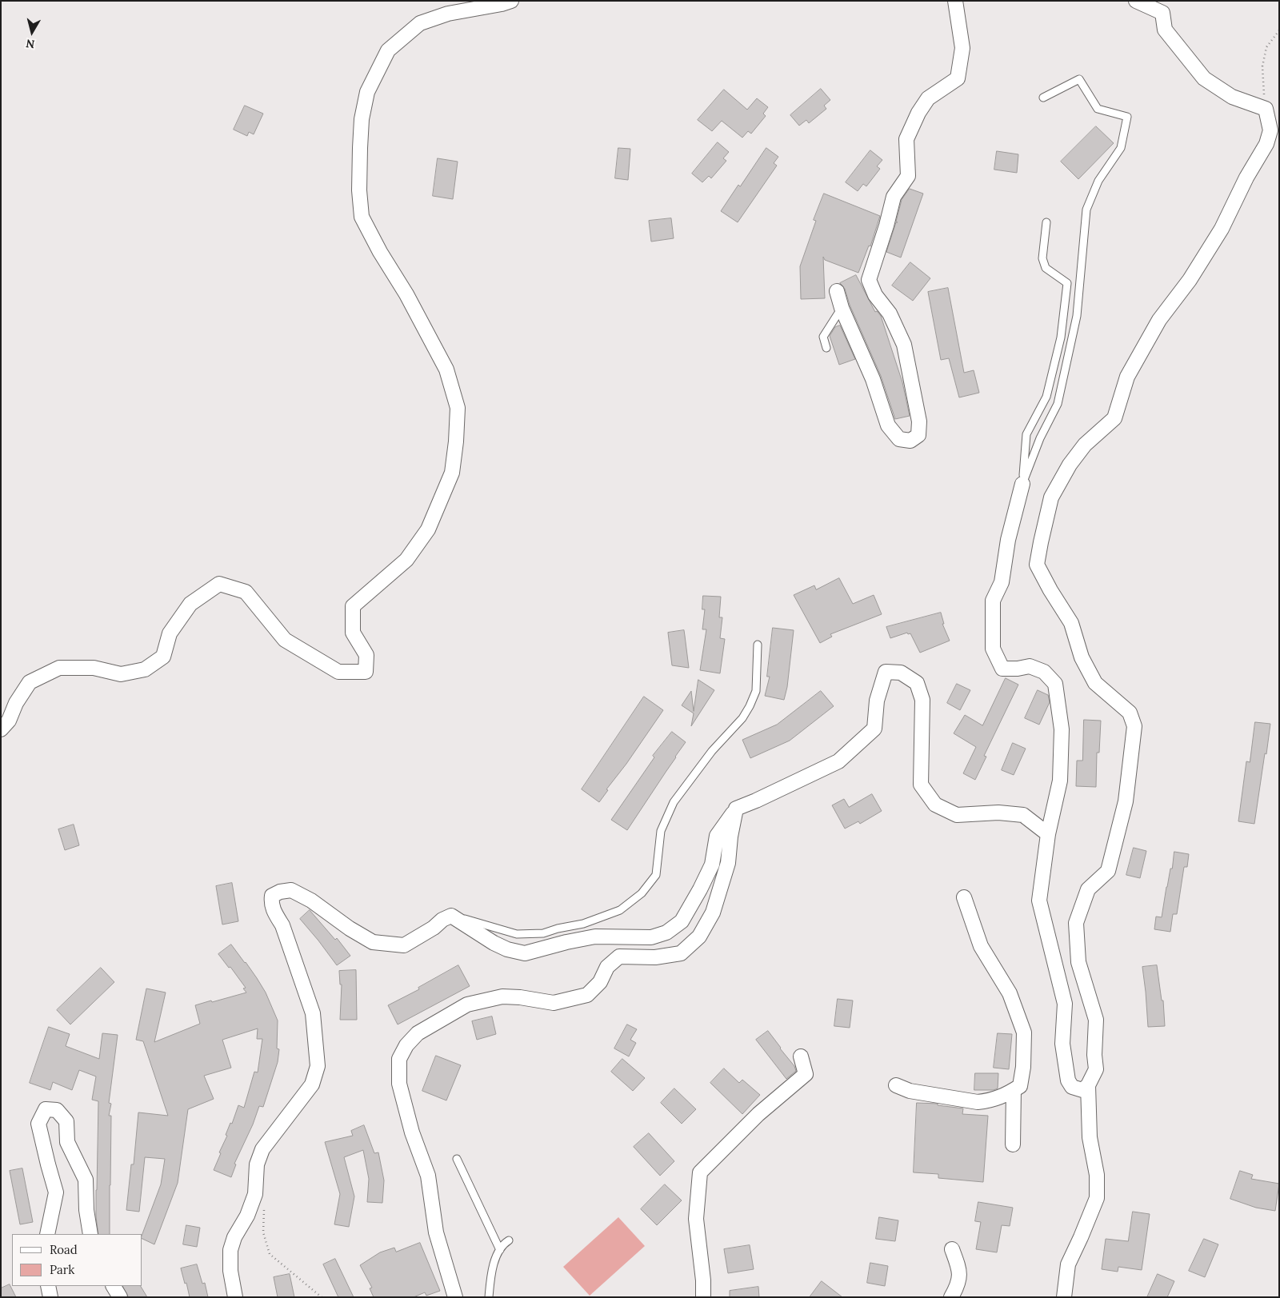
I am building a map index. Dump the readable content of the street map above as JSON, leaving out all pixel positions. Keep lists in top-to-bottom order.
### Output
{
  "legend": ["Road", "Park"],
  "north": "bottom"
}
